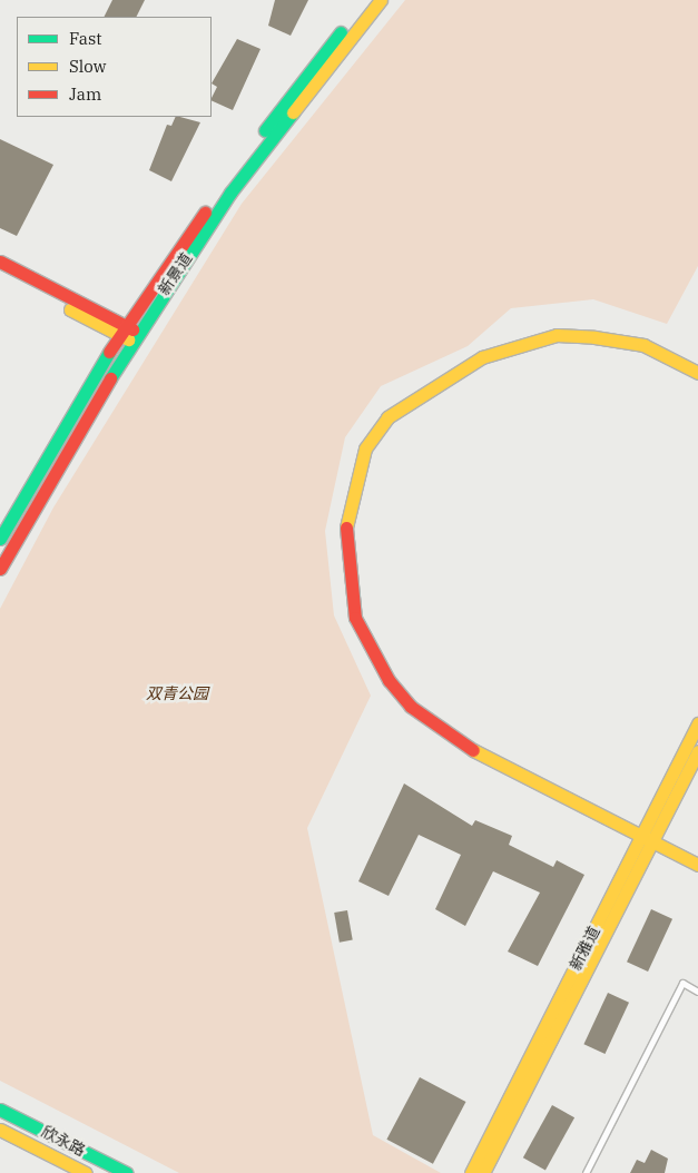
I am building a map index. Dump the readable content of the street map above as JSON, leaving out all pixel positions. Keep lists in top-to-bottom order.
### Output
{
  "streets": {
    "street": ["新景道", "新雅道", "欣永路"]
  },
  "parks": ["双青公园"],
  "legend": ["Fast", "Slow", "Jam"]
}
